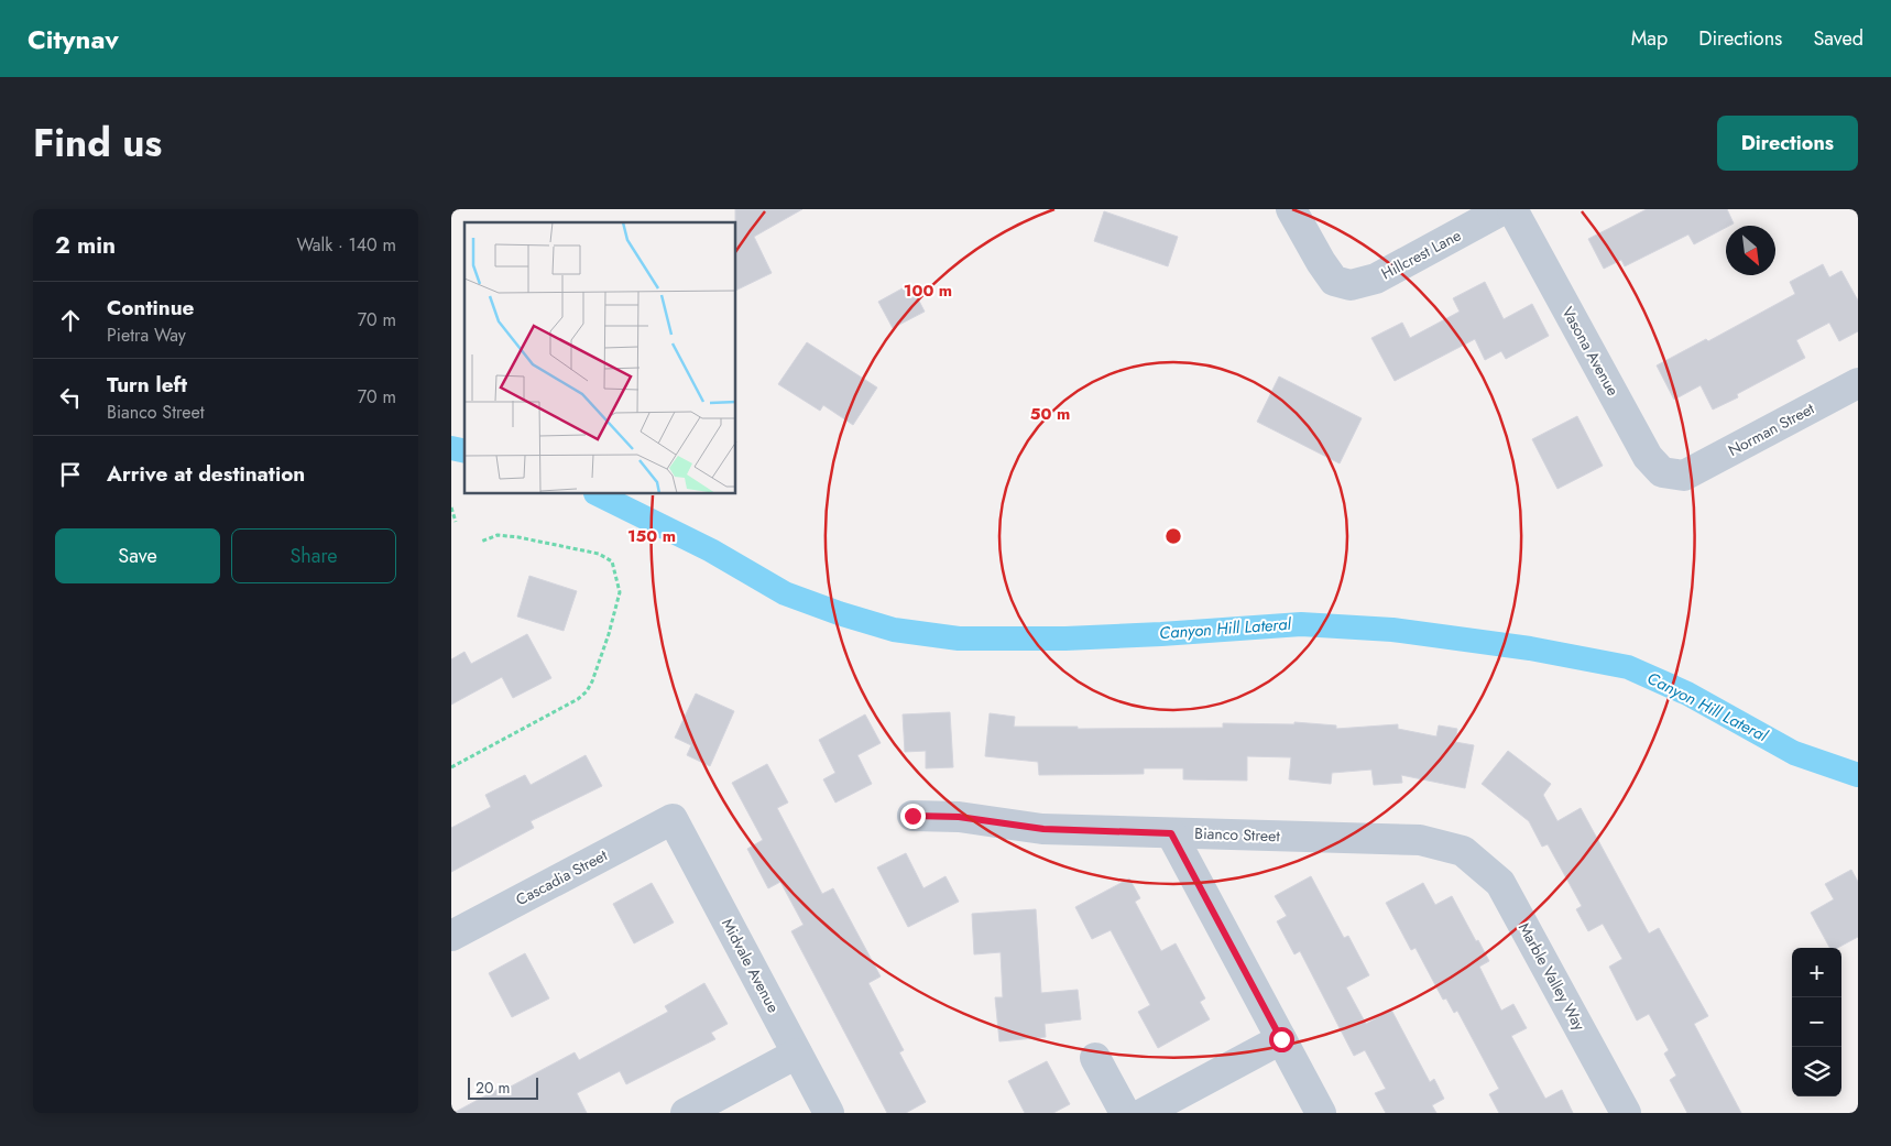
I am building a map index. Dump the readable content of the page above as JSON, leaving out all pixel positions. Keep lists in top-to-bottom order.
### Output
{
  "streets": {
    "street": [
      "Hillcrest Lane",
      "Vasona Avenue",
      "Norman Street",
      "Bianco Street",
      "Cascadia Street",
      "Midvale Avenue",
      "Marble Valley Way"
    ]
  },
  "crossings": [
    ["Hillcrest Lane", "Vasona Avenue"],
    ["Vasona Avenue", "Norman Street"],
    ["Bianco Street", "Marble Valley Way"],
    ["Cascadia Street", "Midvale Avenue"]
  ],
  "water": ["Canyon Hill Lateral"],
  "scale_bar": "20 m",
  "north": "bottom right",
  "page": {
    "header": "Citynav",
    "nav": ["Map", "Directions", "Saved"],
    "title": "Find us",
    "buttons": [
      "Directions",
      ["Save", "Share"]
    ],
    "heading": ["2 min", "Walk · 140 m"],
    "list": [
      ["Continue", "Pietra Way", "70 m"],
      ["Turn left", "Bianco Street", "70 m"],
      "Arrive at destination"
    ],
    "map_buttons": ["+", "−"],
    "scale": "20 m"
  },
  "rings": ["100 m", "50 m", "150 m"]
}
